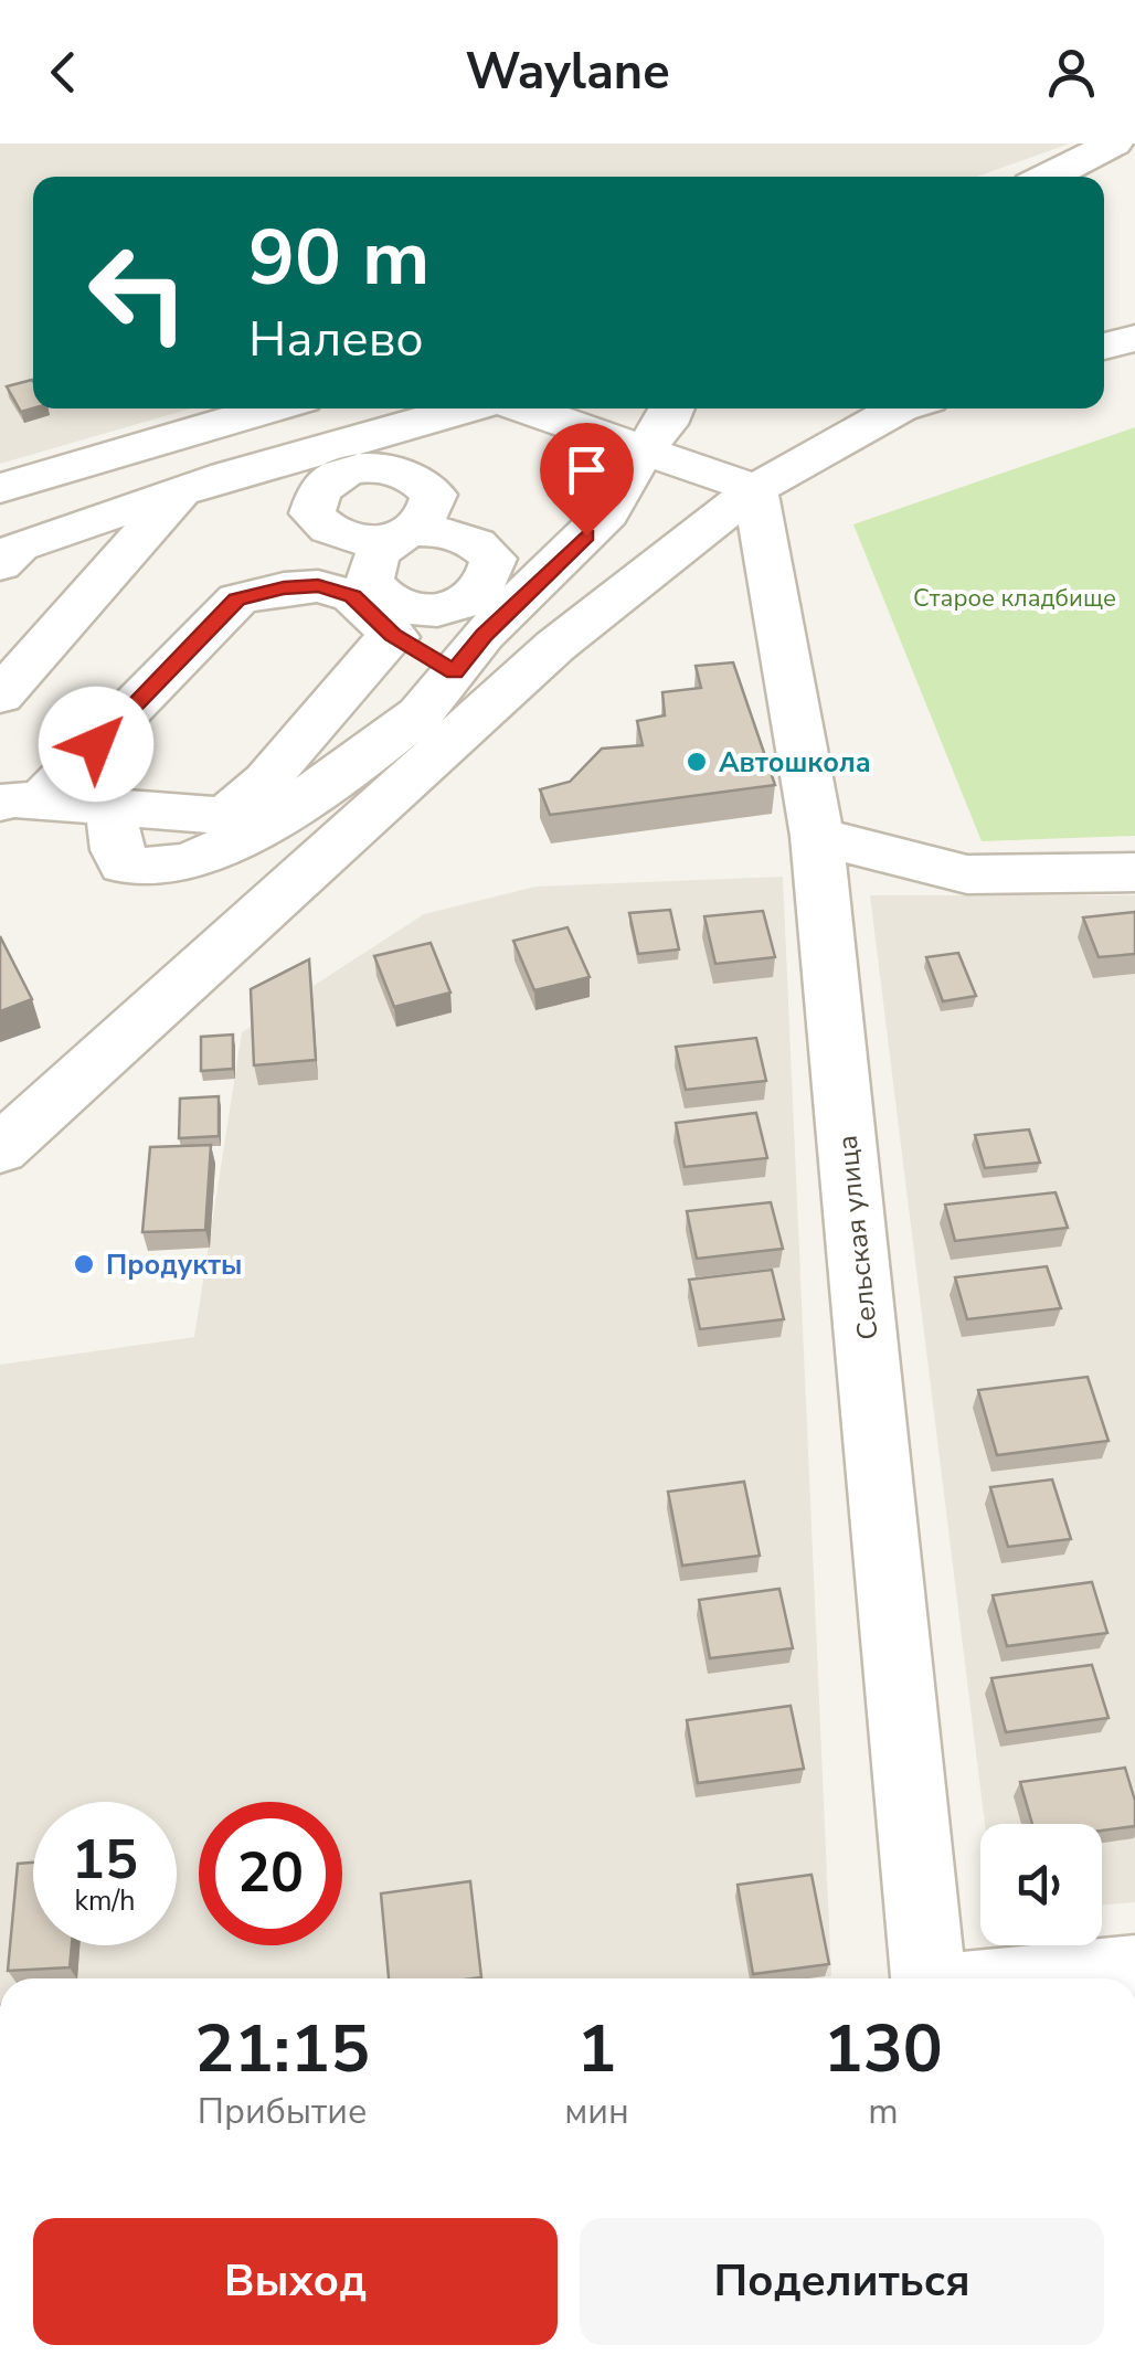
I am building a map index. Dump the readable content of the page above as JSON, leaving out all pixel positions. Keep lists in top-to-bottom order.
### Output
{
  "streets": {
    "street": ["Сельская улица"]
  },
  "parks": ["Старое кладбище"],
  "places": ["Автошкола", "Продукты"],
  "page": {
    "header": "Waylane",
    "turn": ["90 m", "Налево"],
    "speed": "15 km/h",
    "limit": "20",
    "eta": [
      "21:15",
      "Прибытие",
      "1",
      "мин",
      "130",
      "m"
    ],
    "buttons": ["Выход", "Поделиться"]
  }
}
